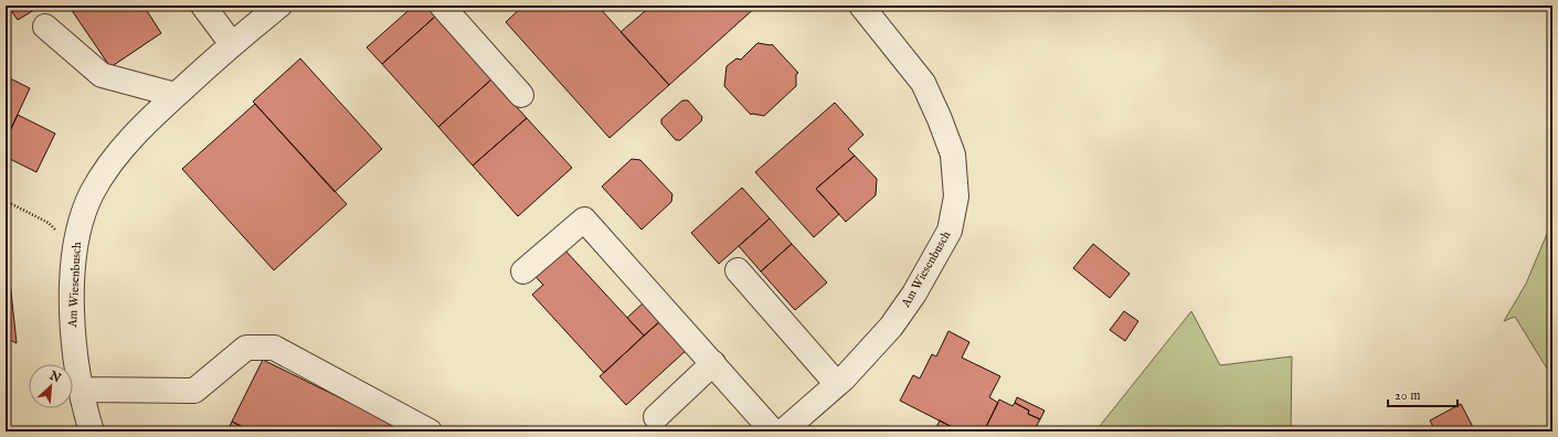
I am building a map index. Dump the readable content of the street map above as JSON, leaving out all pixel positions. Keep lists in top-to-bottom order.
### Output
{
  "streets": {
    "street": ["Am Wiesenbusch"]
  },
  "scale_bar": "20 m",
  "north": "top right"
}
